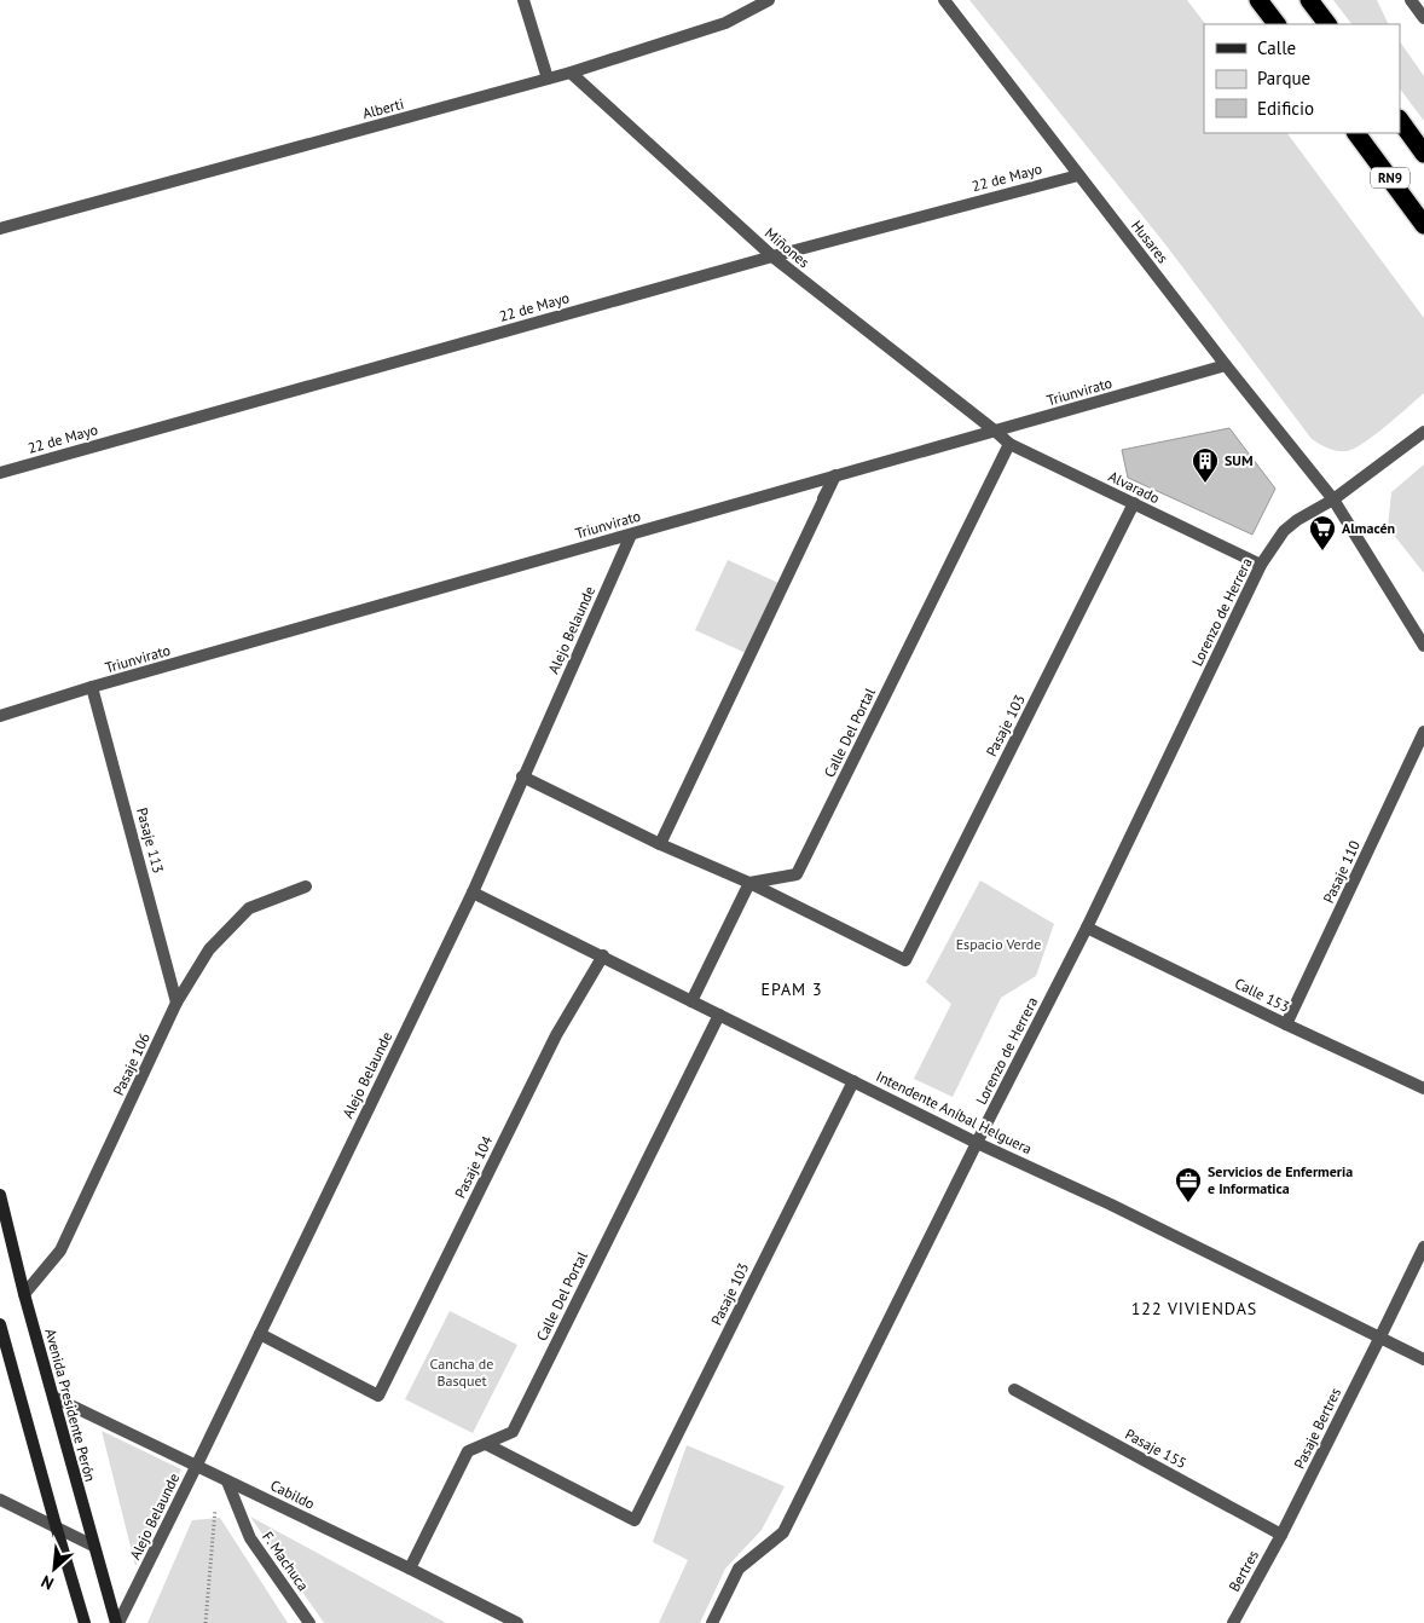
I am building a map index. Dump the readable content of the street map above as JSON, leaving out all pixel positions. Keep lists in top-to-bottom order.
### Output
{
  "streets": {
    "highway": ["RN9"],
    "main road": ["Avenida Presidente Perón"],
    "street": [
      "Alberti",
      "22 de Mayo",
      "Husares",
      "Miñones",
      "Triunvirato",
      "Alvarado",
      "Lorenzo de Herrera",
      "Alejo Belaunde",
      "Pasaje 103",
      "Calle Del Portal",
      "Pasaje 113",
      "Pasaje 110",
      "Calle 153",
      "Pasaje 106",
      "Intendente Aníbal Helguera",
      "Pasaje 104",
      "Pasaje Bertres",
      "Pasaje 155",
      "Cabildo",
      "F. Machuca",
      "Bertres"
    ]
  },
  "crossings": [
    ["Alberti", "Miñones"],
    ["22 de Mayo", "Husares"],
    ["22 de Mayo", "Miñones"],
    ["Husares", "Triunvirato"],
    ["Husares", "Lorenzo de Herrera"],
    ["Miñones", "Triunvirato"],
    ["Miñones", "Alvarado"],
    ["Triunvirato", "Alvarado"],
    ["Triunvirato", "Alejo Belaunde"],
    ["Triunvirato", "Pasaje 113"],
    ["Alvarado", "Lorenzo de Herrera"],
    ["Alvarado", "Pasaje 103"],
    ["Alvarado", "Calle Del Portal"],
    ["Lorenzo de Herrera", "Calle 153"],
    ["Lorenzo de Herrera", "Intendente Aníbal Helguera"],
    ["Alejo Belaunde", "Intendente Aníbal Helguera"],
    ["Alejo Belaunde", "Pasaje 104"],
    ["Alejo Belaunde", "Avenida Presidente Perón"],
    ["Alejo Belaunde", "Cabildo"],
    ["Pasaje 103", "Calle Del Portal"],
    ["Pasaje 103", "Intendente Aníbal Helguera"],
    ["Calle Del Portal", "Intendente Aníbal Helguera"],
    ["Calle Del Portal", "Cabildo"],
    ["Pasaje 113", "Pasaje 106"],
    ["Pasaje 110", "Calle 153"],
    ["Pasaje 106", "Avenida Presidente Perón"],
    ["Intendente Aníbal Helguera", "Pasaje 104"],
    ["Intendente Aníbal Helguera", "Pasaje Bertres"],
    ["Avenida Presidente Perón", "Cabildo"],
    ["Pasaje Bertres", "Pasaje 155"],
    ["Pasaje Bertres", "Bertres"],
    ["Pasaje 155", "Bertres"],
    ["Cabildo", "F. Machuca"]
  ],
  "districts": ["EPAM 3", "122 VIVIENDAS"],
  "parks": ["Espacio Verde", "Cancha de Basquet"],
  "places": {
    "building": ["SUM"],
    "supermarket": ["Almacén"],
    "office": ["Servicios de Enfermeria e Informatica"]
  },
  "legend": ["Calle", "Parque", "Edificio"],
  "north": "bottom left"
}
